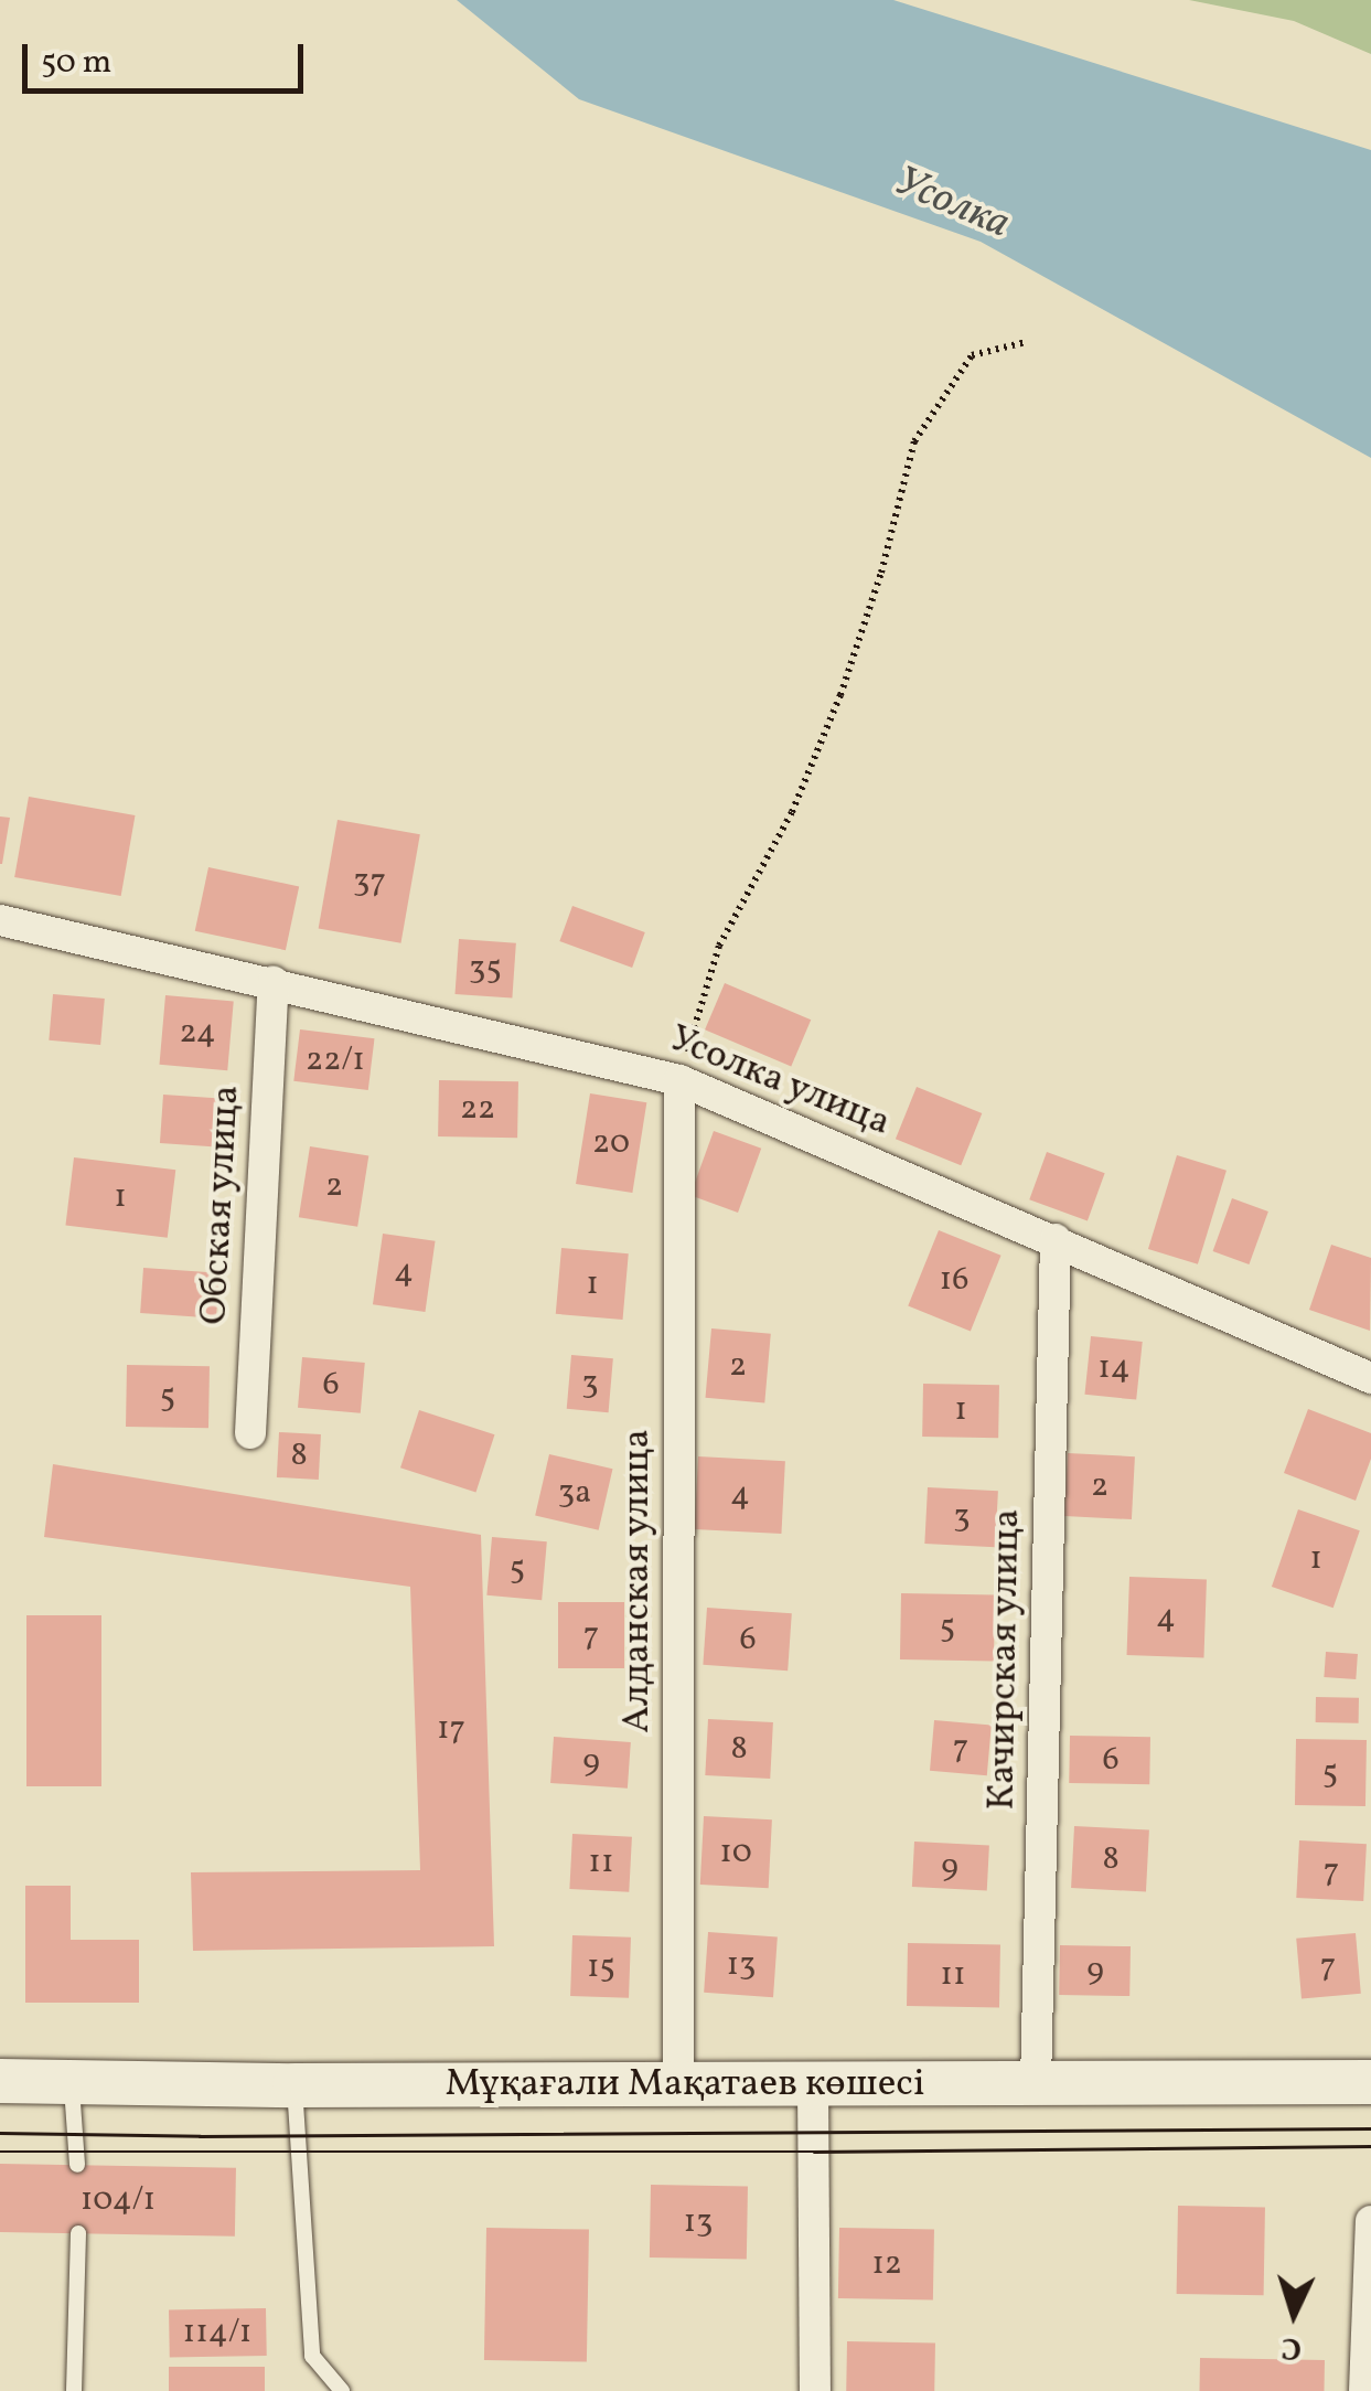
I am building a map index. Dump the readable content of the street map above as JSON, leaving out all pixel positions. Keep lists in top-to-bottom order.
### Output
{
  "streets": {
    "main road": ["Мұқағали Мақатаев көшесі"],
    "street": [
      "Усолка улица",
      "Обская улица",
      "Алданская улица",
      "Качирская улица"
    ]
  },
  "crossings": [
    ["Усолка улица", "Обская улица"],
    ["Усолка улица", "Алданская улица"],
    ["Усолка улица", "Качирская улица"],
    ["Алданская улица", "Мұқағали Мақатаев көшесі"],
    ["Качирская улица", "Мұқағали Мақатаев көшесі"]
  ],
  "water": ["Усолка"],
  "house_numbers": [
    "37",
    "35",
    "24",
    "22/1",
    "22",
    "20",
    "2",
    "1",
    "4",
    "16",
    "1",
    "2",
    "14",
    "3",
    "6",
    "5",
    "1",
    "8",
    "2",
    "3а",
    "4",
    "3",
    "1",
    "5",
    "4",
    "5",
    "7",
    "6",
    "17",
    "7",
    "8",
    "6",
    "9",
    "5",
    "10",
    "8",
    "11",
    "9",
    "7",
    "13",
    "7",
    "15",
    "9",
    "11",
    "104/1",
    "13",
    "12",
    "114/1"
  ],
  "scale_bar": "50 m",
  "north": "bottom"
}
